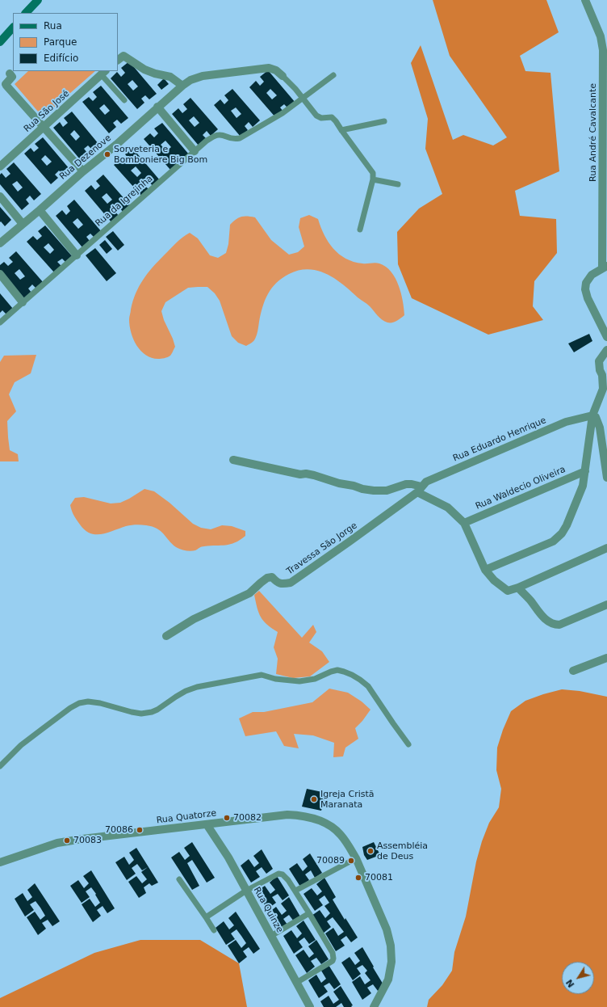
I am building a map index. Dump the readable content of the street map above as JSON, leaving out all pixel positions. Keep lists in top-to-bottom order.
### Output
{
  "streets": {
    "street": [
      "Rua São José",
      "Rua André Cavalcante",
      "Rua Dezenove",
      "Rua Eduardo Henrique",
      "Rua Waldecio Oliveira",
      "Travessa São Jorge",
      "Rua Quatorze",
      "Rua Quinze"
    ],
    "lane": ["Rua da Igrejinha"]
  },
  "crossings": [
    ["Rua Eduardo Henrique", "Travessa São Jorge"],
    ["Rua Quatorze", "Rua Quinze"]
  ],
  "places": [
    "Sorveteria e Bomboniere Big Bom",
    "Igreja Cristã Maranata",
    "70082",
    "70086",
    "70083",
    "Assembléia de Deus",
    "70089",
    "70081"
  ],
  "legend": ["Rua", "Parque", "Edifício"],
  "north": "bottom left"
}
